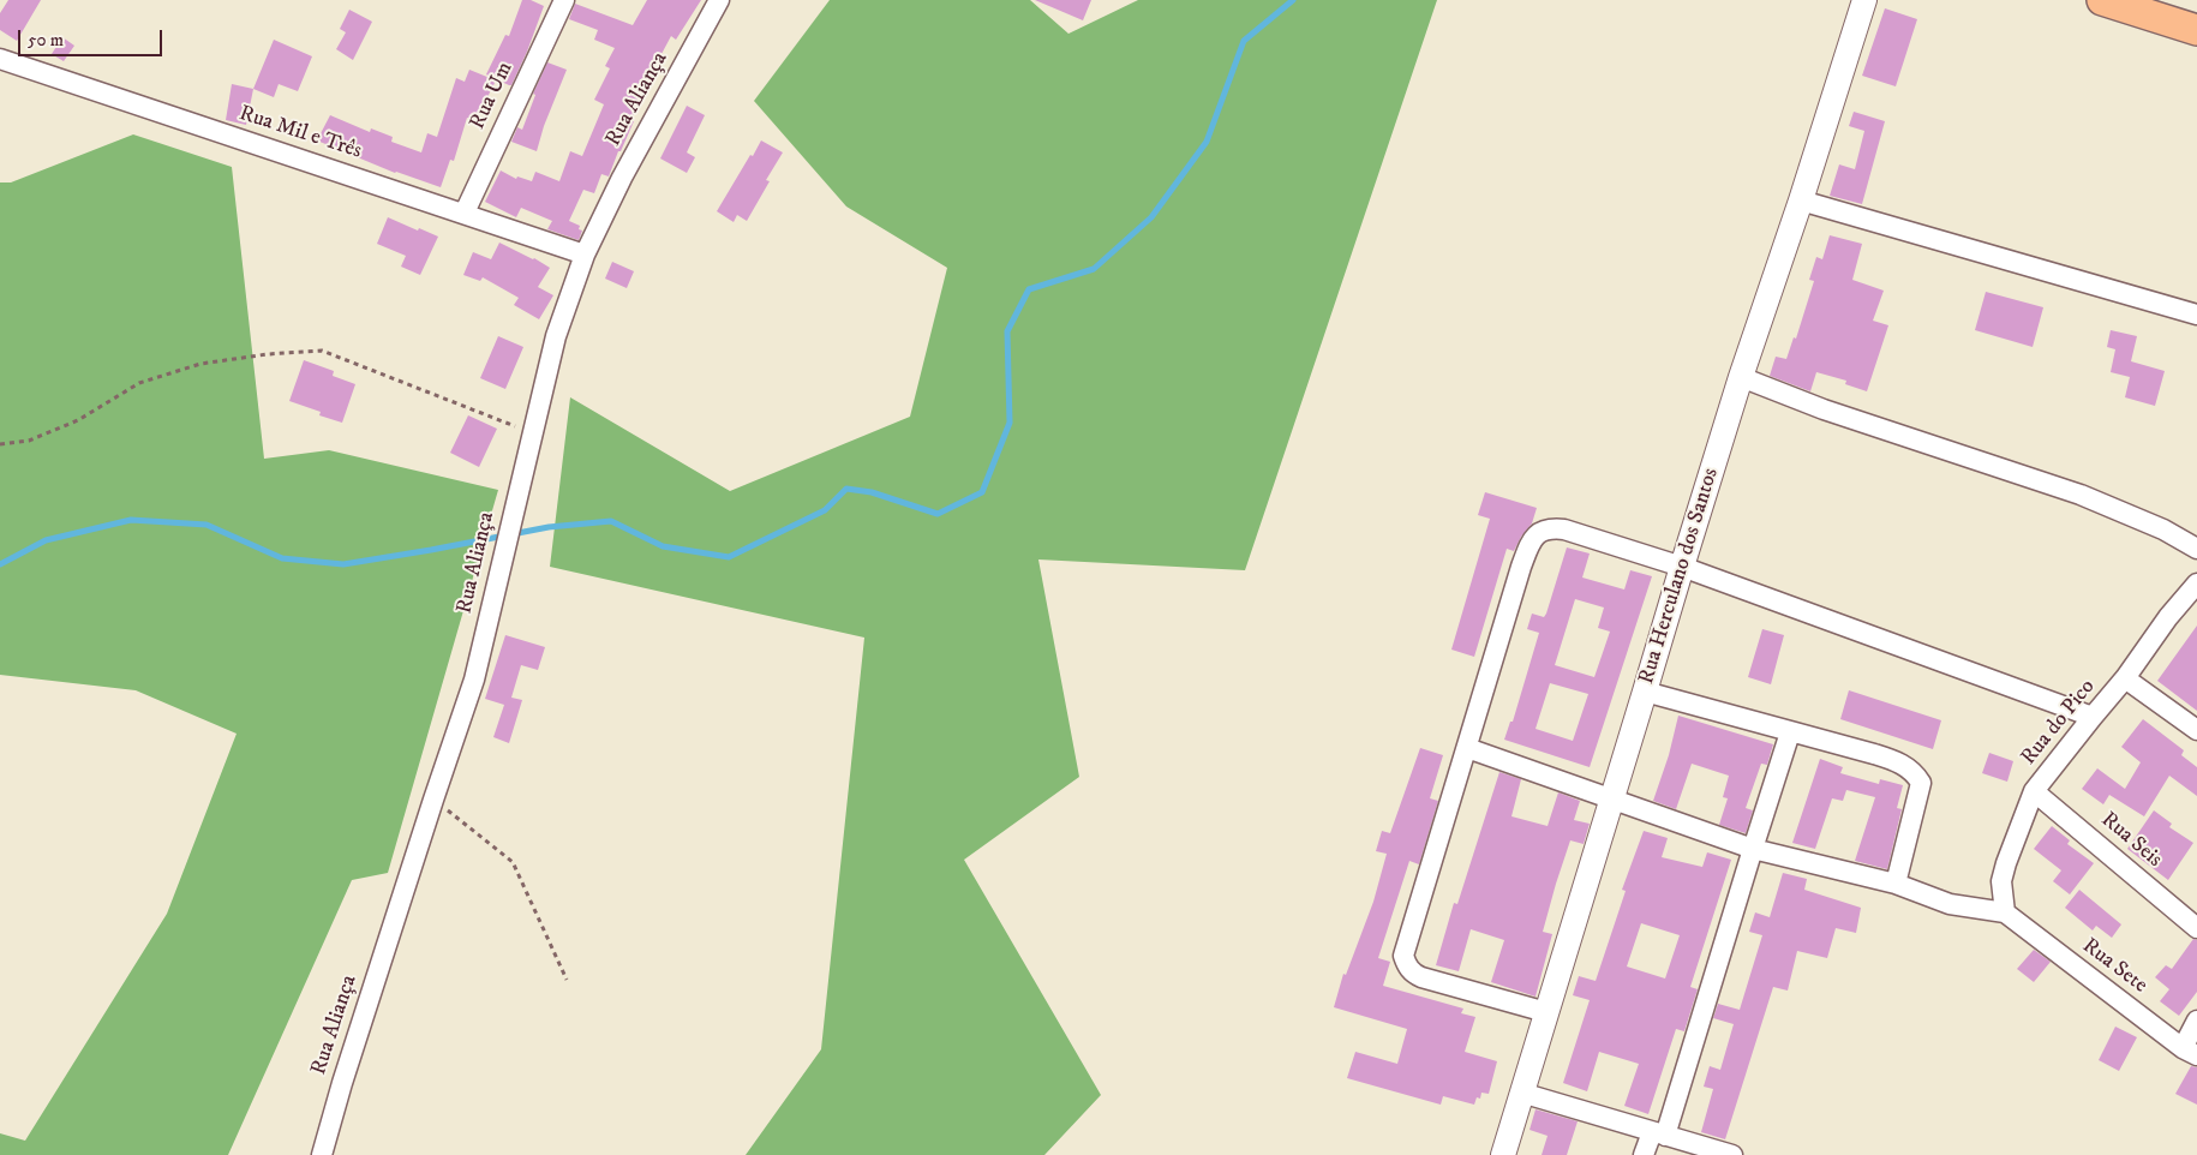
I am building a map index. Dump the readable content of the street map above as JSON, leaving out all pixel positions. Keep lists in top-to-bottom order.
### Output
{
  "streets": {
    "street": [
      "Rua Um",
      "Rua Aliança",
      "Rua Mil e Três",
      "Rua Herculano dos Santos",
      "Rua do Pico",
      "Rua Seis",
      "Rua Sete"
    ]
  },
  "crossings": [
    ["Rua Um", "Rua Mil e Três"],
    ["Rua Aliança", "Rua Mil e Três"],
    ["Rua do Pico", "Rua Seis"],
    ["Rua do Pico", "Rua Sete"]
  ],
  "scale_bar": "50 m"
}
